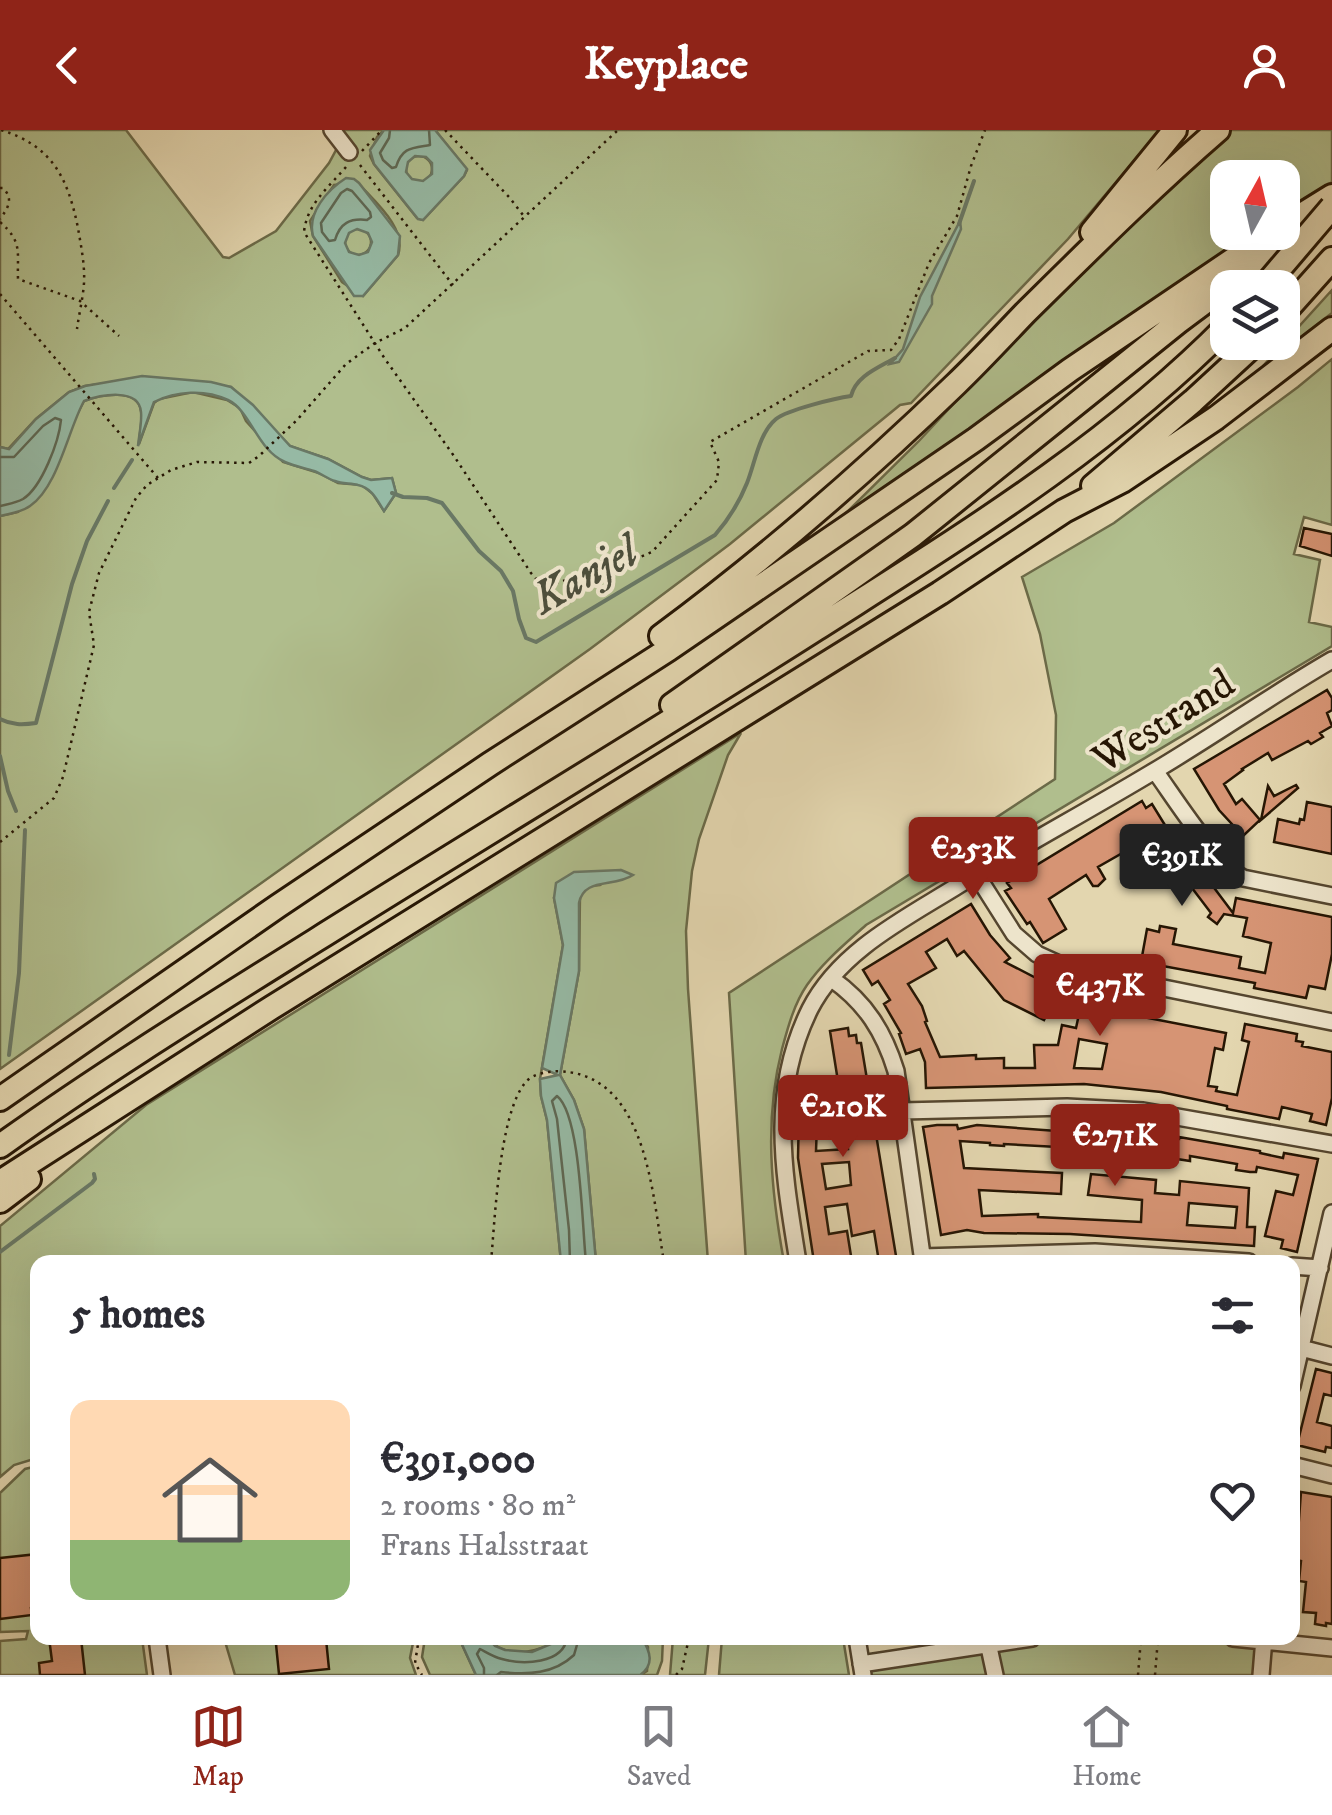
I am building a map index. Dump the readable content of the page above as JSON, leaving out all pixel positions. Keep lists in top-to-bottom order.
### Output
{
  "streets": {
    "street": ["Westrand"]
  },
  "water": ["Kanjel"],
  "north": "top",
  "page": {
    "header": "Keyplace",
    "price": [
      "€253K",
      "€391K",
      "€437K",
      "€210K",
      "€271K"
    ],
    "heading": "5 homes",
    "list": [
      {
        "name": "€391,000",
        "note": "2 rooms · 80 m² · Frans Halsstraat"
      }
    ],
    "tabs": ["Map", "Saved", "Home"]
  }
}
